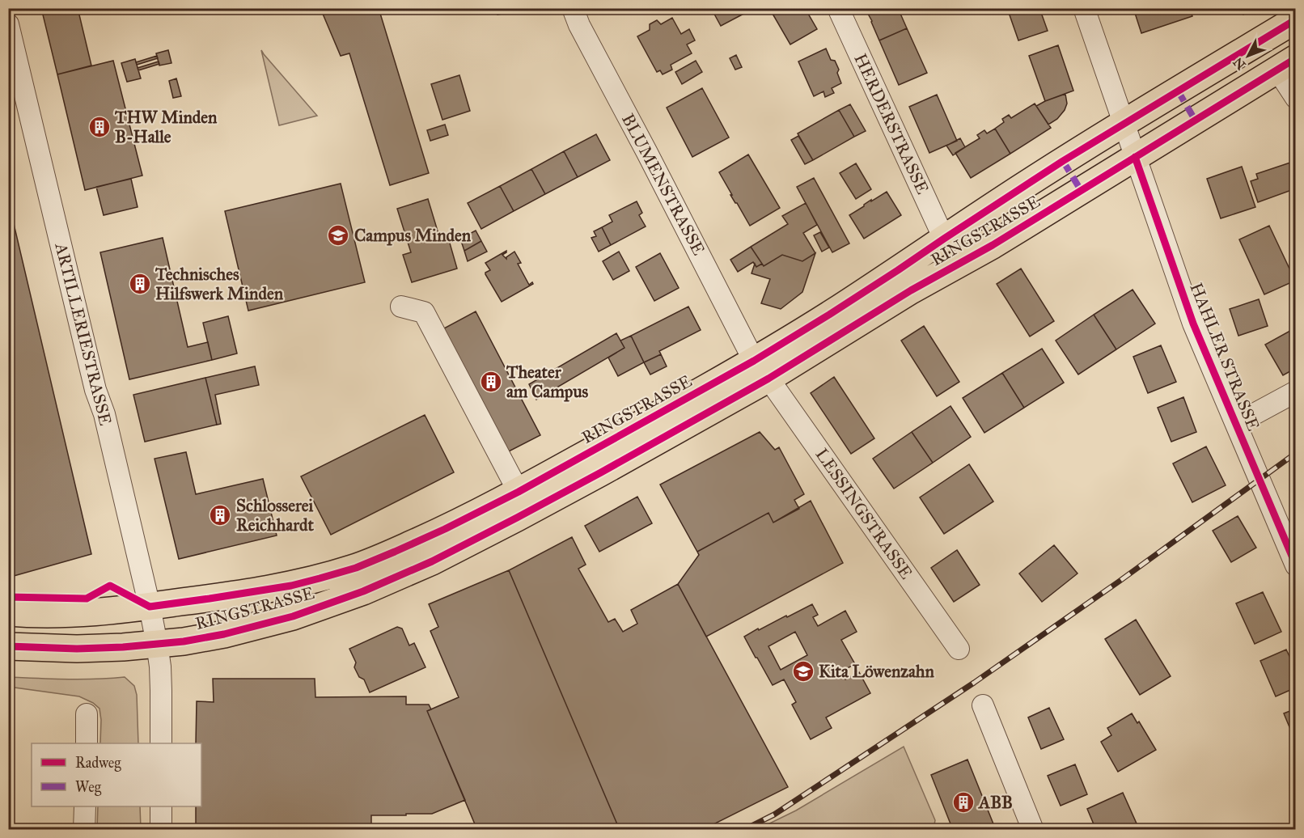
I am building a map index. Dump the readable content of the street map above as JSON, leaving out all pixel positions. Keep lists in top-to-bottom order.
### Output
{
  "streets": {
    "main road": ["RINGSTRASSE"],
    "street": [
      "HERDERSTRASSE",
      "BLUMENSTRASSE",
      "ARTILLERIESTRASSE",
      "HAHLER STRASSE",
      "LESSINGSTRASSE"
    ]
  },
  "crossings": [
    ["HERDERSTRASSE", "RINGSTRASSE"],
    ["BLUMENSTRASSE", "RINGSTRASSE"],
    ["BLUMENSTRASSE", "LESSINGSTRASSE"],
    ["RINGSTRASSE", "ARTILLERIESTRASSE"],
    ["RINGSTRASSE", "HAHLER STRASSE"],
    ["RINGSTRASSE", "LESSINGSTRASSE"]
  ],
  "places": {
    "building": [
      "THW Minden B-Halle",
      "Technisches Hilfswerk Minden",
      "Theater am Campus",
      "Schlosserei Reichhardt",
      "ABB"
    ],
    "school or university": ["Campus Minden", "Kita Löwenzahn"]
  },
  "legend": ["Radweg", "Weg"],
  "north": "bottom left"
}
